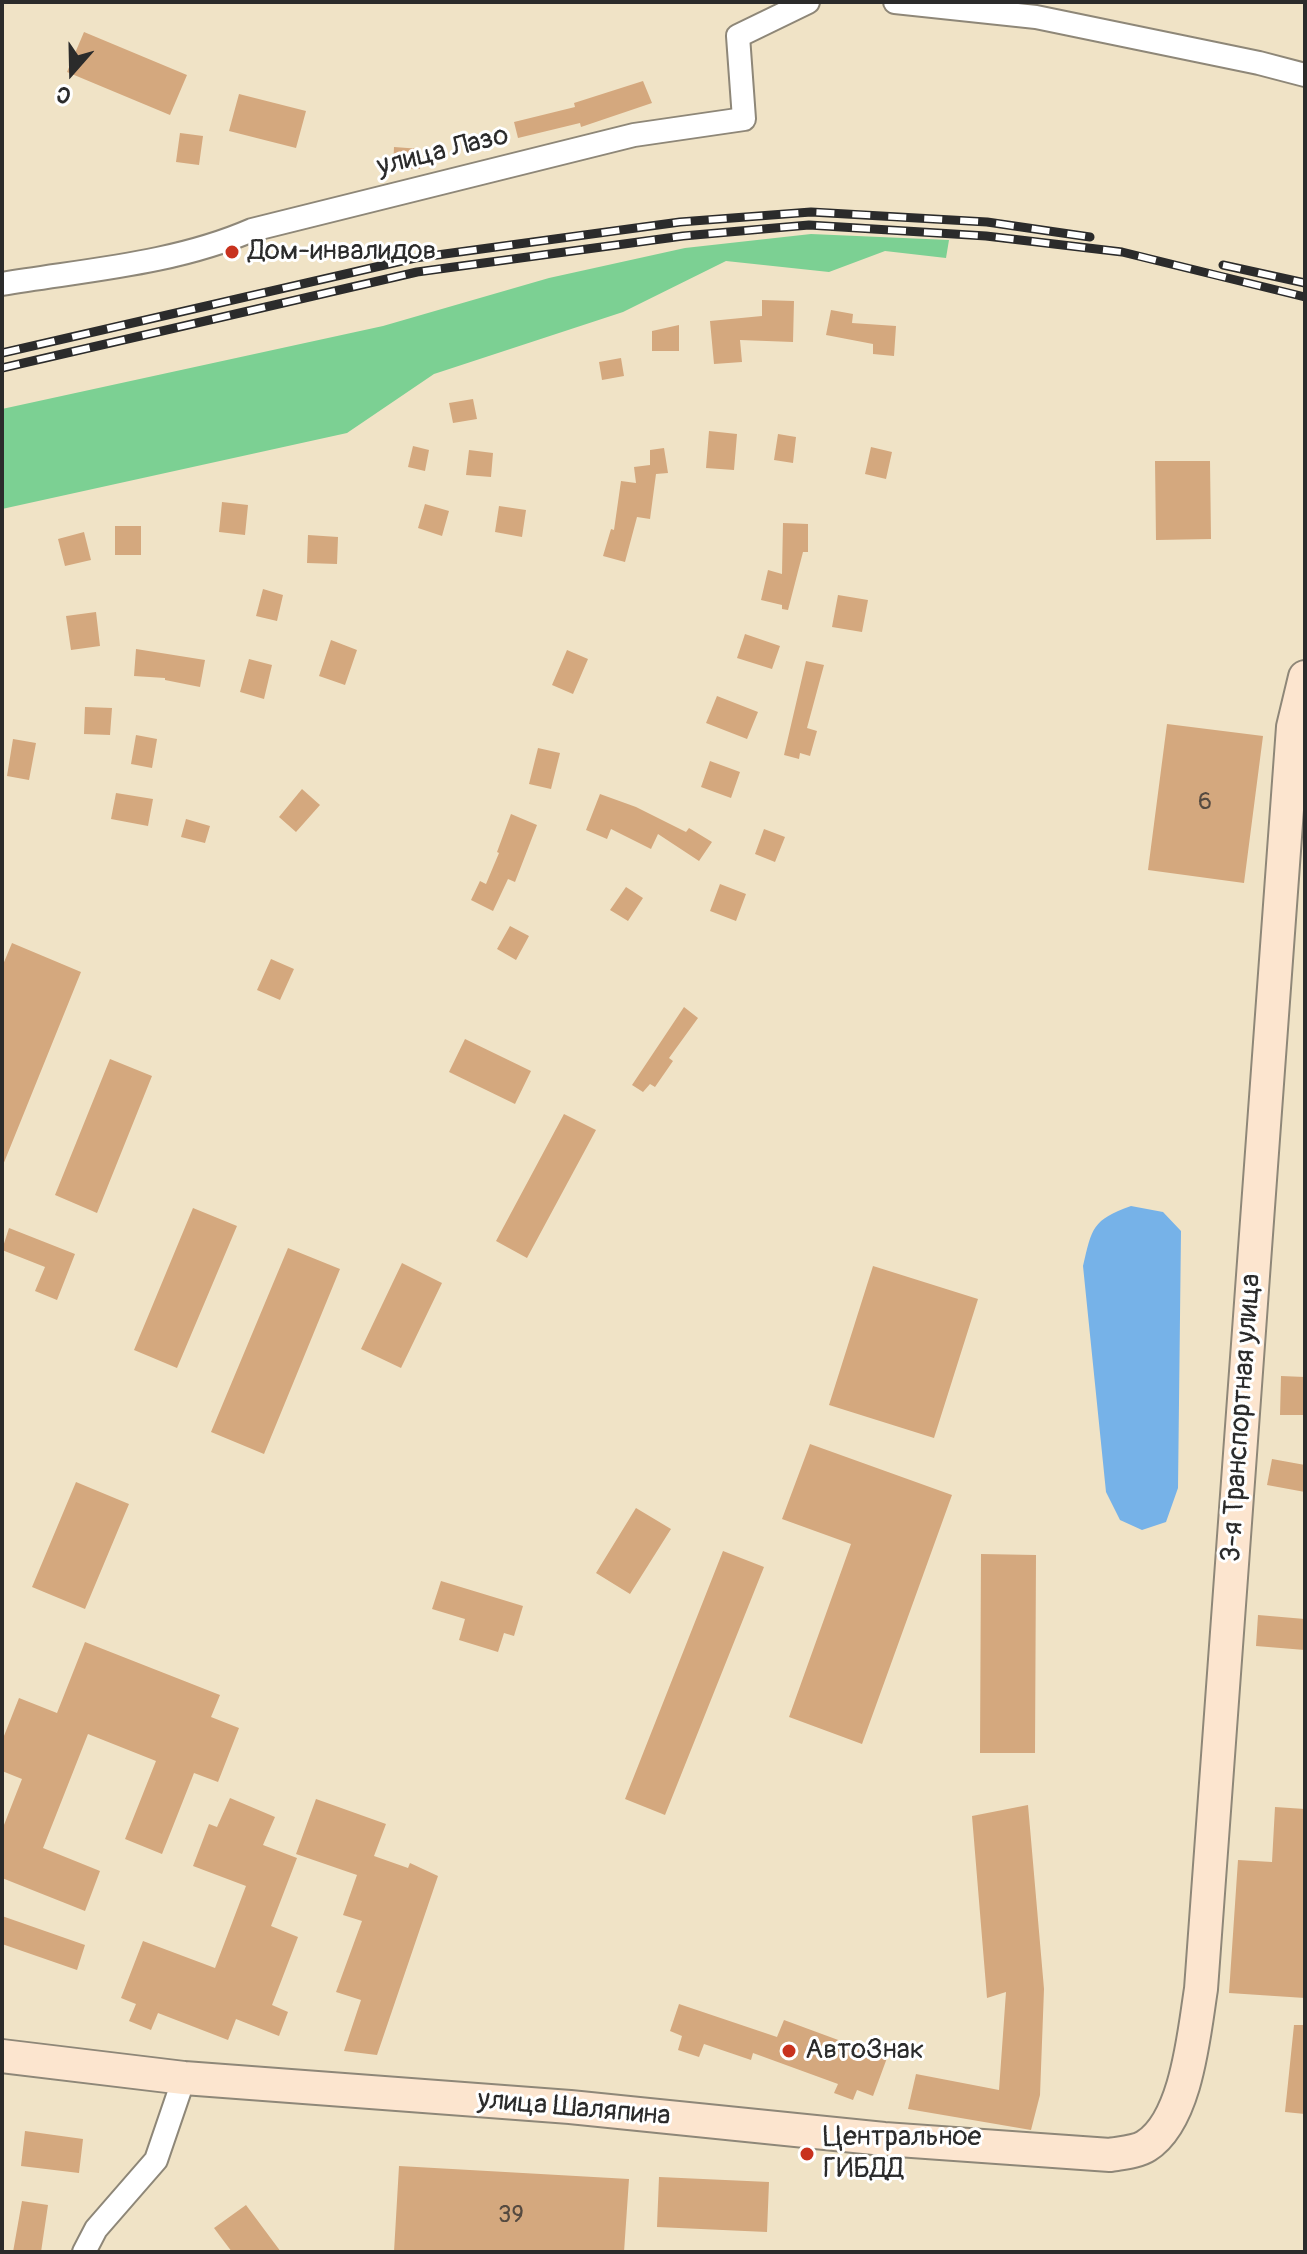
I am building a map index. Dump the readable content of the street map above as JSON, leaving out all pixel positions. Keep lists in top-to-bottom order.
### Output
{
  "streets": {
    "street": ["улица Лазо", "3-я Транспортная улица", "улица Шаляпина"]
  },
  "crossings": [
    ["3-я Транспортная улица", "улица Шаляпина"]
  ],
  "places": ["Дом-инвалидов", "АвтоЗнак", "Центральное ГИБДД"],
  "house_numbers": ["6", "39"],
  "north": "bottom"
}
